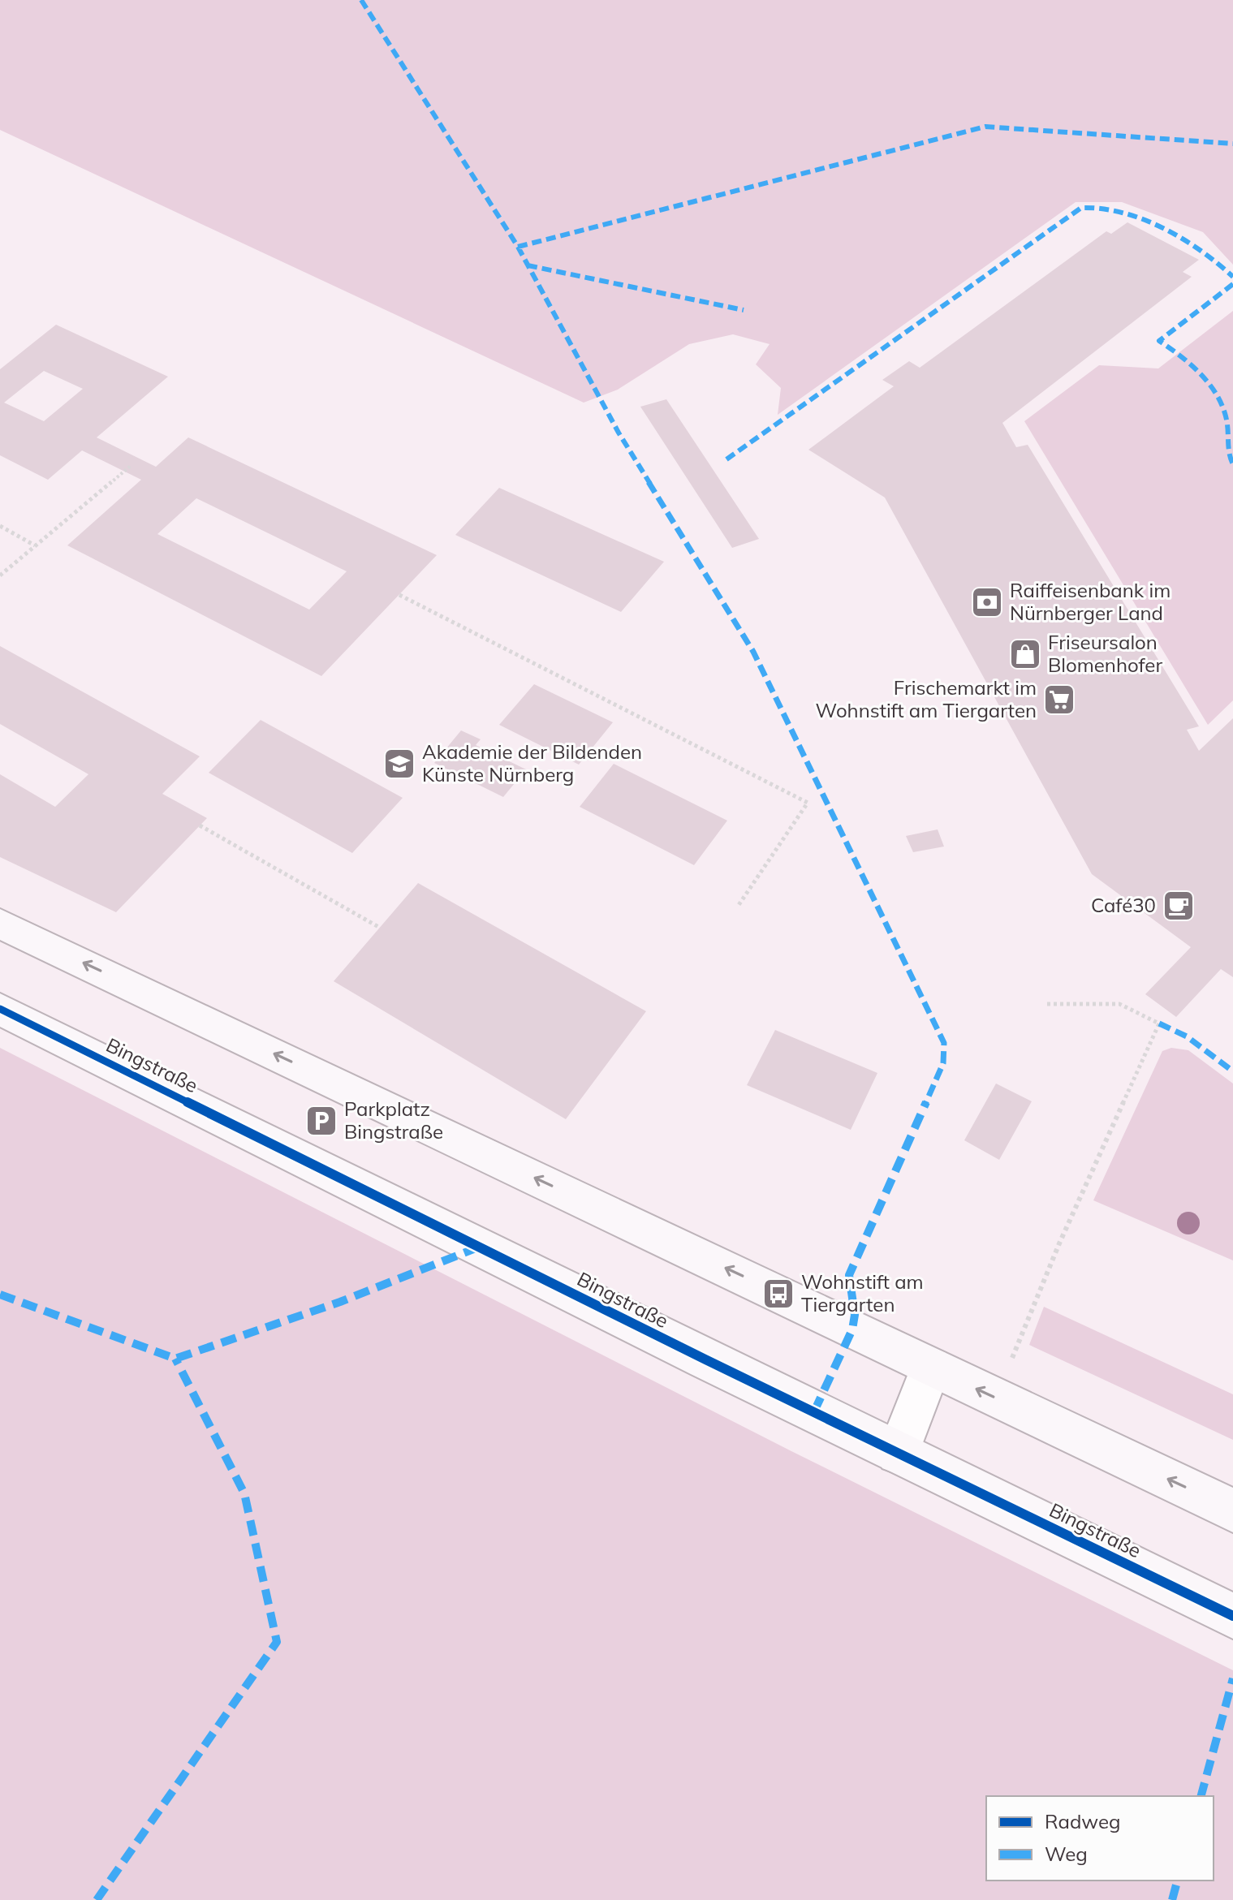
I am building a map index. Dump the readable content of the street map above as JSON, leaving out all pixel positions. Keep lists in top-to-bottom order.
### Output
{
  "streets": {
    "street": ["Bingstraße"]
  },
  "places": {
    "bank": ["Raiffeisenbank im Nürnberger Land"],
    "shop": ["Friseursalon Blomenhofer"],
    "supermarket": ["Frischemarkt im Wohnstift am Tiergarten"],
    "school or university": ["Akademie der Bildenden Künste Nürnberg"],
    "cafe": ["Café30"],
    "parking": ["Parkplatz Bingstraße"],
    "bus stop": ["Wohnstift am Tiergarten"]
  },
  "legend": ["Radweg", "Weg"]
}
